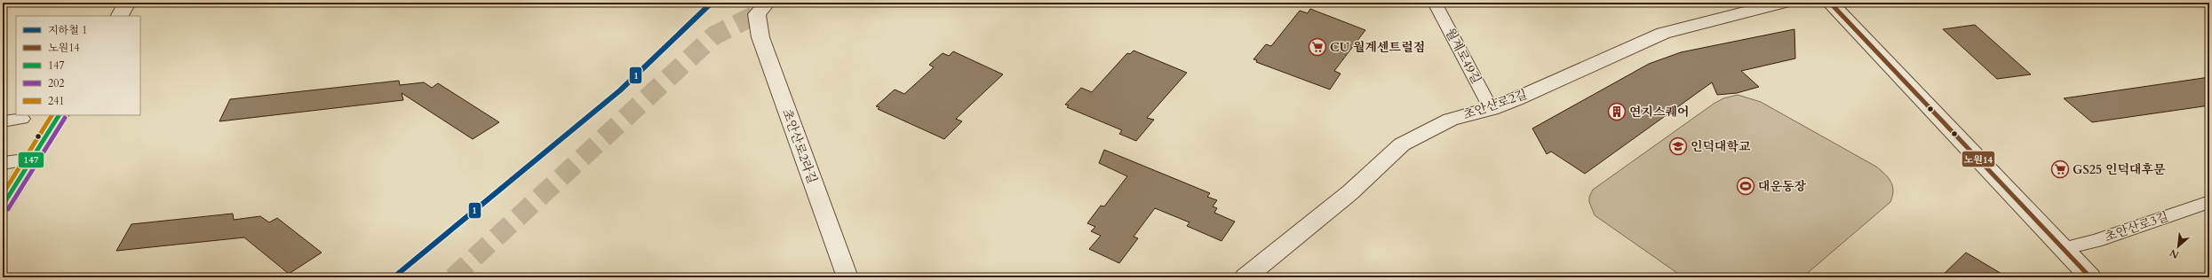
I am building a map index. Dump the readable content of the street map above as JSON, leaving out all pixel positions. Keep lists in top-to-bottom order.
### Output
{
  "streets": {
    "street": [
      "월계로49길",
      "초안산로2길",
      "초안산로2라길",
      "초안산로3길"
    ]
  },
  "crossings": [
    ["월계로49길", "초안산로2길"]
  ],
  "places": {
    "supermarket": ["CU 월계센트럴점", "GS25 인덕대후문"],
    "building": ["연지스퀘어"],
    "school or university": ["인덕대학교"],
    "sports": ["대운동장"]
  },
  "lines": [
    "metro line 1",
    "transit line 노원14",
    "transit line 147",
    "transit line 241",
    "transit line 202"
  ],
  "legend": [
    "지하철 1",
    "노원14",
    "147",
    "202",
    "241"
  ],
  "north": "bottom left"
}
